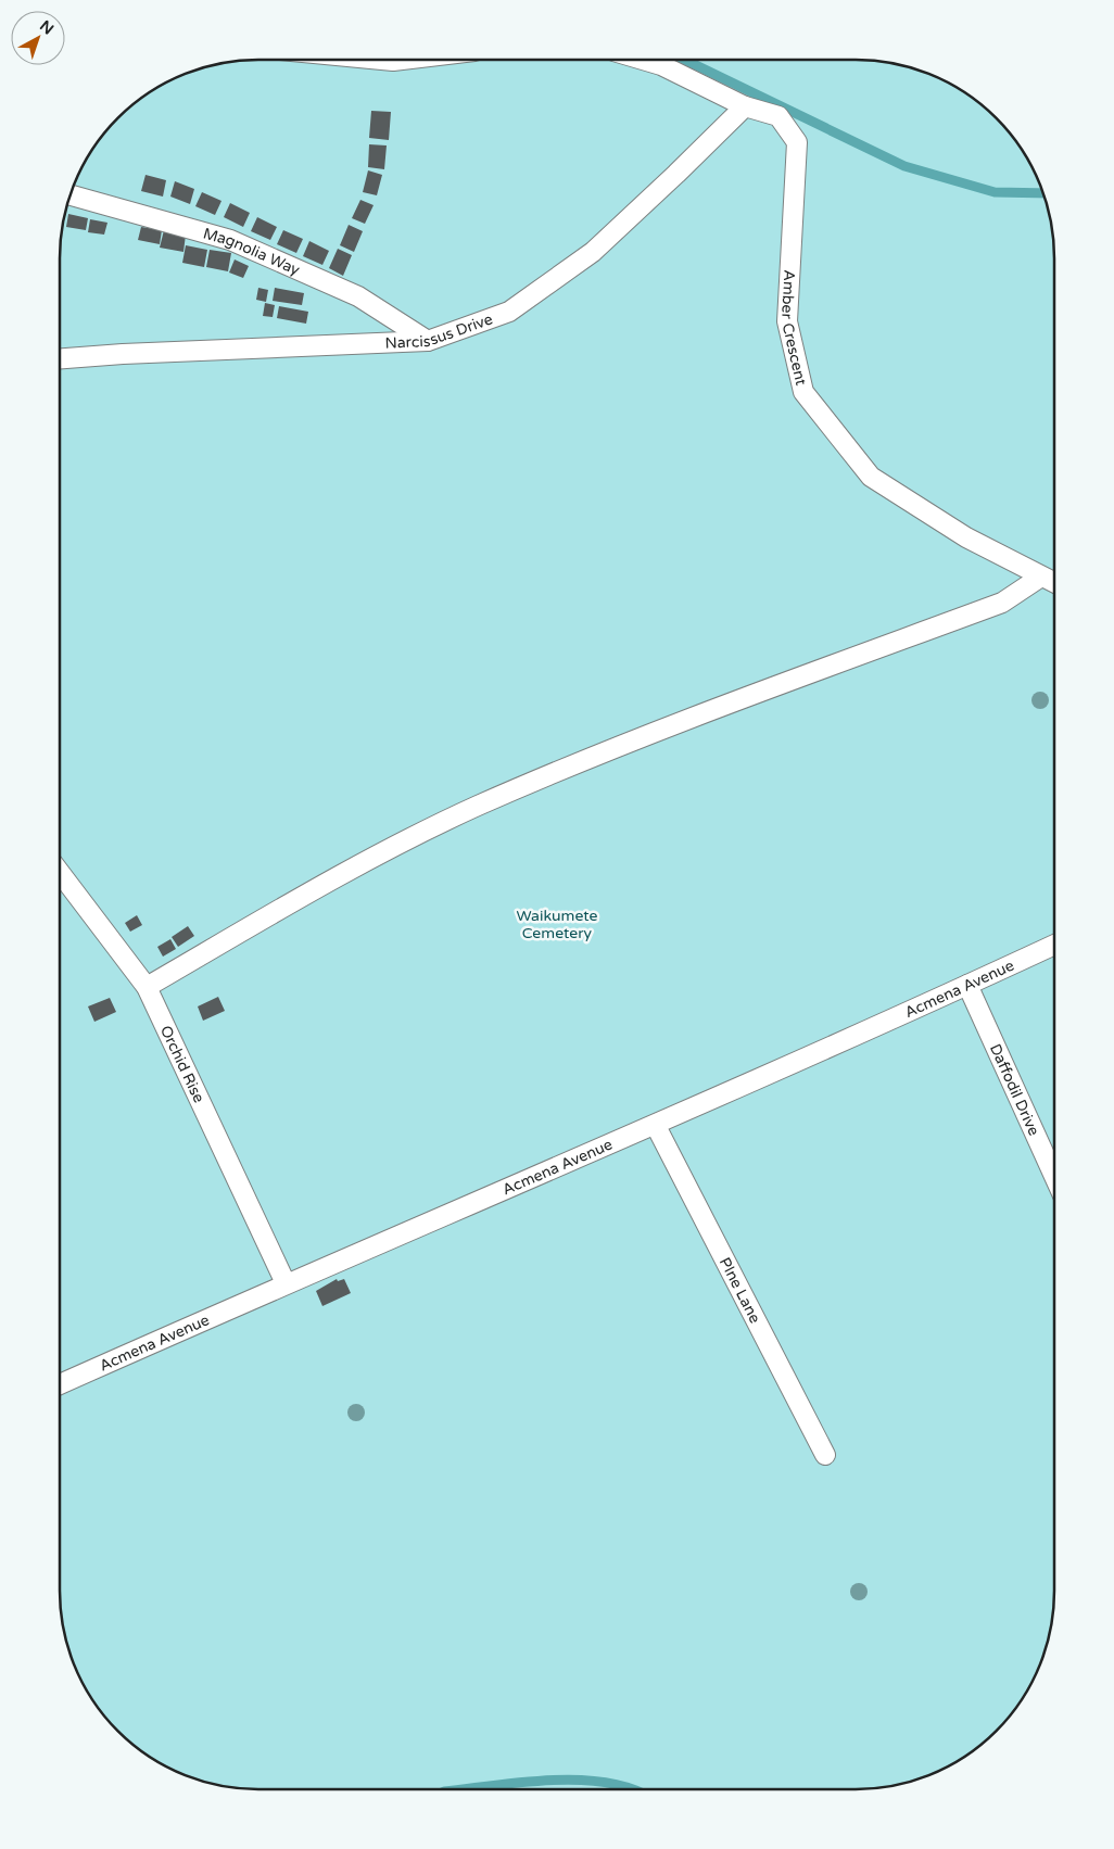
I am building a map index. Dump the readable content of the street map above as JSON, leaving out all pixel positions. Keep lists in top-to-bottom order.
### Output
{
  "streets": {
    "lane": [
      "Magnolia Way",
      "Amber Crescent",
      "Narcissus Drive",
      "Acmena Avenue",
      "Orchid Rise",
      "Daffodil Drive",
      "PIne Lane"
    ]
  },
  "crossings": [
    ["Magnolia Way", "Narcissus Drive"],
    ["Amber Crescent", "Narcissus Drive"],
    ["Acmena Avenue", "Orchid Rise"],
    ["Acmena Avenue", "Daffodil Drive"],
    ["Acmena Avenue", "PIne Lane"]
  ],
  "parks": ["Waikumete Cemetery"],
  "north": "top right"
}
